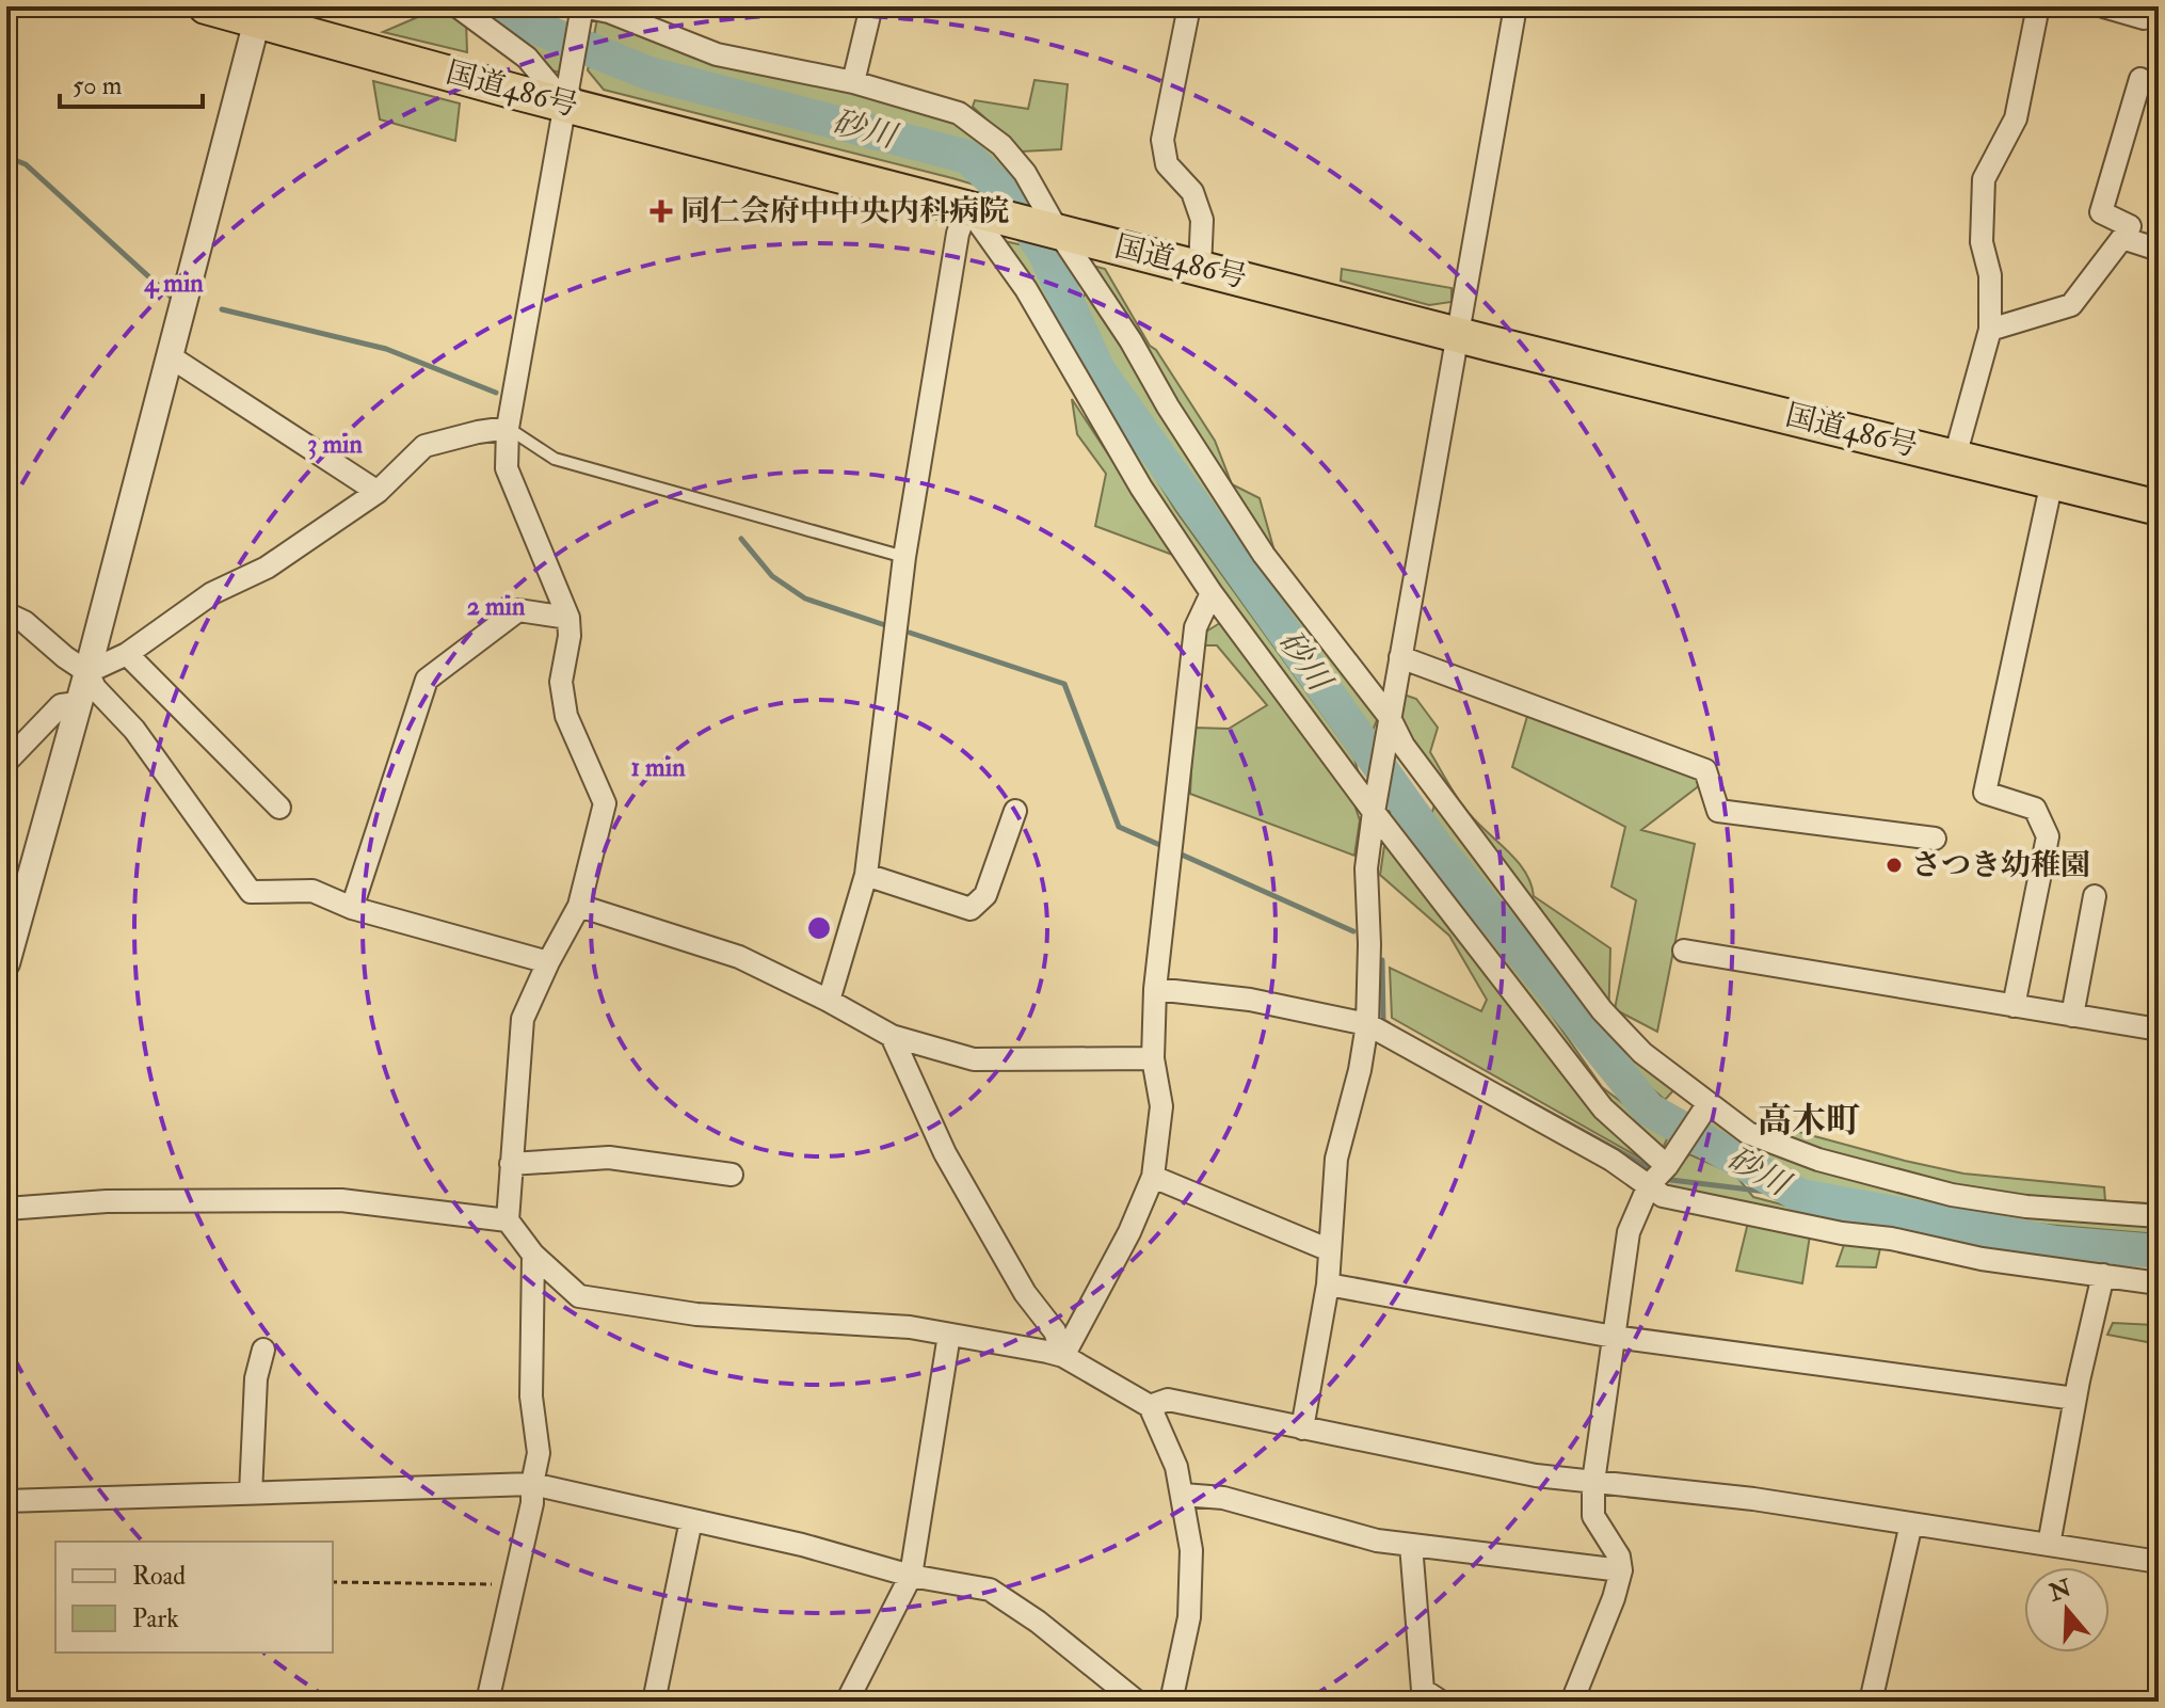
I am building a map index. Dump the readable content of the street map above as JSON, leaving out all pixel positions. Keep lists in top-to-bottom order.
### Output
{
  "streets": {
    "highway": ["国道486号"]
  },
  "districts": ["高木町"],
  "water": ["砂川"],
  "places": {
    "health": ["同仁会府中中央内科病院"],
    "other": ["さつき幼稚園"]
  },
  "legend": ["Road", "Park"],
  "scale_bar": "50 m",
  "north": "top",
  "rings": [
    "4 min",
    "3 min",
    "2 min",
    "1 min"
  ]
}
